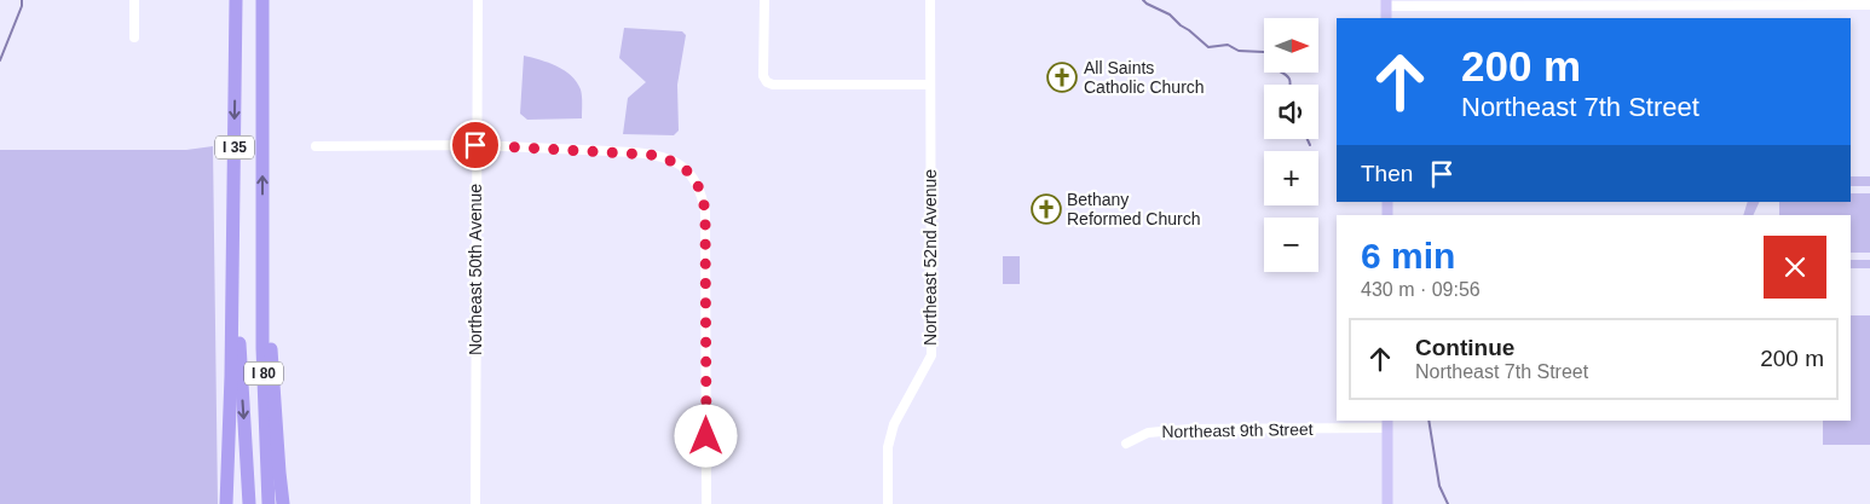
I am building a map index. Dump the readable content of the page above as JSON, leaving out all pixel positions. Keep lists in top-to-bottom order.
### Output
{
  "streets": {
    "highway": ["I 35", "I 80"],
    "street": ["Northeast 52nd Avenue", "Northeast 50th Avenue", "Northeast 9th Street"]
  },
  "places": {
    "church": ["All Saints Catholic Church", "Bethany Reformed Church"]
  },
  "north": "right",
  "page": {
    "map_buttons": ["+", "−"],
    "turn": ["200 m", "Northeast 7th Street"],
    "then": "Then",
    "heading": ["6 min", "430 m · 09:56"],
    "list": [
      {
        "name": "Continue",
        "note": "Northeast 7th Street",
        "value": "200 m"
      }
    ]
  }
}
